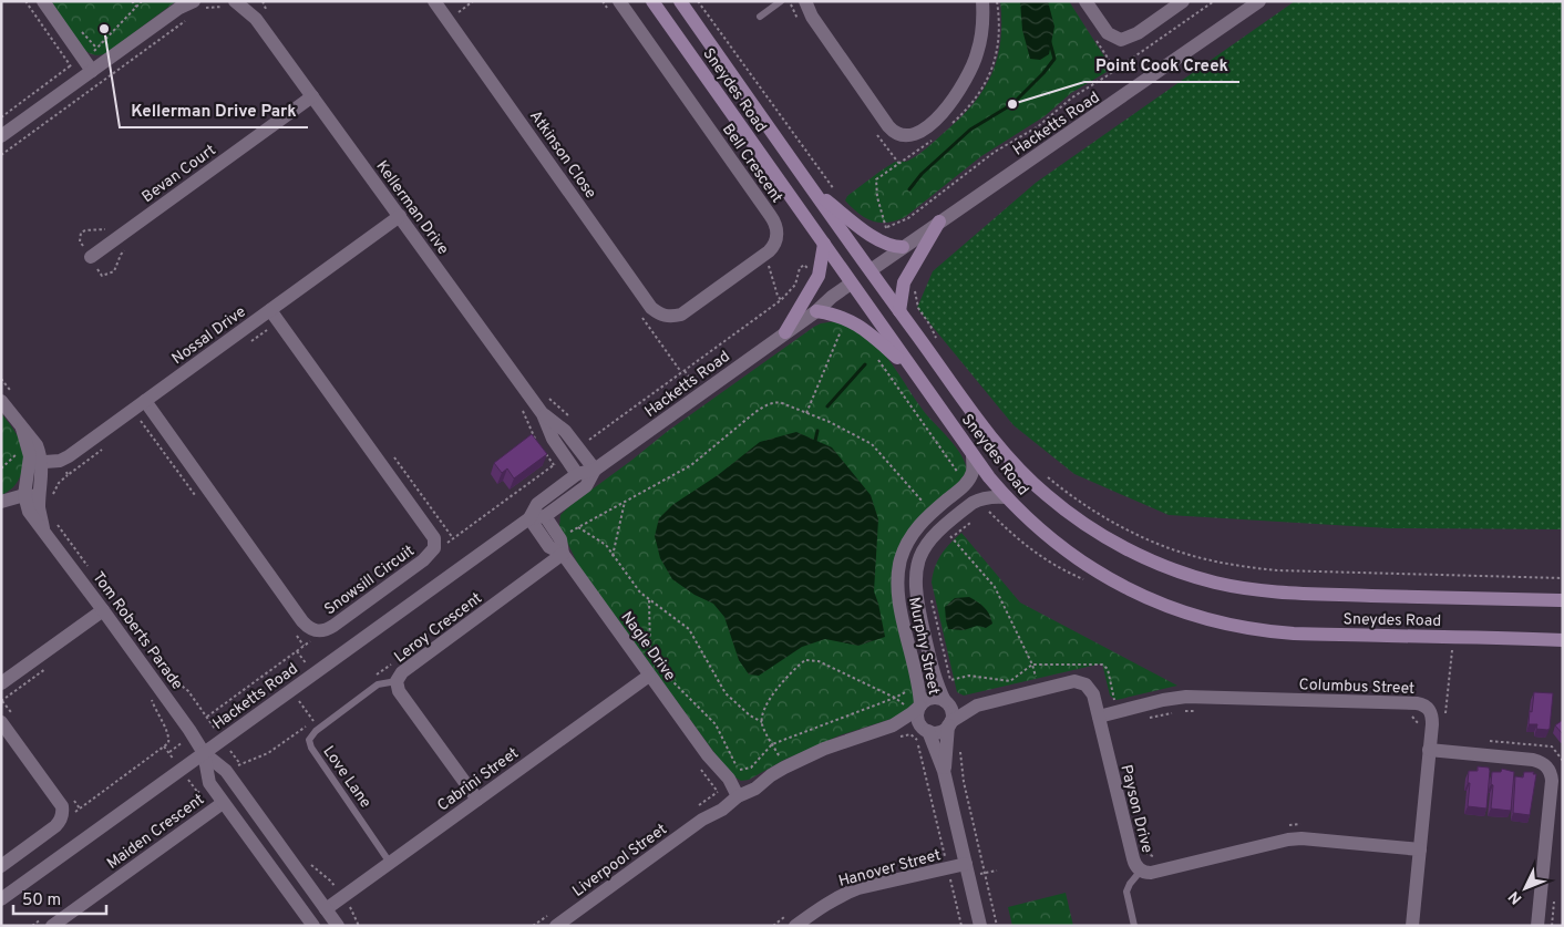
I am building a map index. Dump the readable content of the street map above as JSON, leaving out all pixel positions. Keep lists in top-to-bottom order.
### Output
{
  "streets": {
    "main road": ["Sneydes Road"],
    "street": [
      "Hacketts Road",
      "Atkinson Close",
      "Bell Crescent",
      "Bevan Court",
      "Kellerman Drive",
      "Nossal Drive",
      "Snowsill Circuit",
      "Leroy Crescent",
      "Tom Roberts Parade",
      "Nagle Drive",
      "Murphy Street",
      "Columbus Street",
      "Cabrini Street",
      "Payson Drive",
      "Maiden Crescent",
      "Liverpool Street",
      "Hanover Street"
    ],
    "lane": ["Love Lane"]
  },
  "crossings": [
    ["Sneydes Road", "Hacketts Road"],
    ["Sneydes Road", "Murphy Street"],
    ["Hacketts Road", "Kellerman Drive"],
    ["Hacketts Road", "Tom Roberts Parade"],
    ["Hacketts Road", "Nagle Drive"],
    ["Atkinson Close", "Bell Crescent"],
    ["Bevan Court", "Kellerman Drive"],
    ["Kellerman Drive", "Nossal Drive"],
    ["Nossal Drive", "Snowsill Circuit"],
    ["Nossal Drive", "Tom Roberts Parade"],
    ["Leroy Crescent", "Nagle Drive"],
    ["Leroy Crescent", "Love Lane"],
    ["Leroy Crescent", "Cabrini Street"],
    ["Tom Roberts Parade", "Cabrini Street"],
    ["Tom Roberts Parade", "Maiden Crescent"],
    ["Nagle Drive", "Cabrini Street"],
    ["Nagle Drive", "Liverpool Street"],
    ["Murphy Street", "Payson Drive"],
    ["Murphy Street", "Liverpool Street"],
    ["Columbus Street", "Payson Drive"],
    ["Love Lane", "Cabrini Street"],
    ["Payson Drive", "Liverpool Street"]
  ],
  "places": ["Kellerman Drive Park", "Point Cook Creek"],
  "scale_bar": "50 m",
  "north": "bottom left"
}
